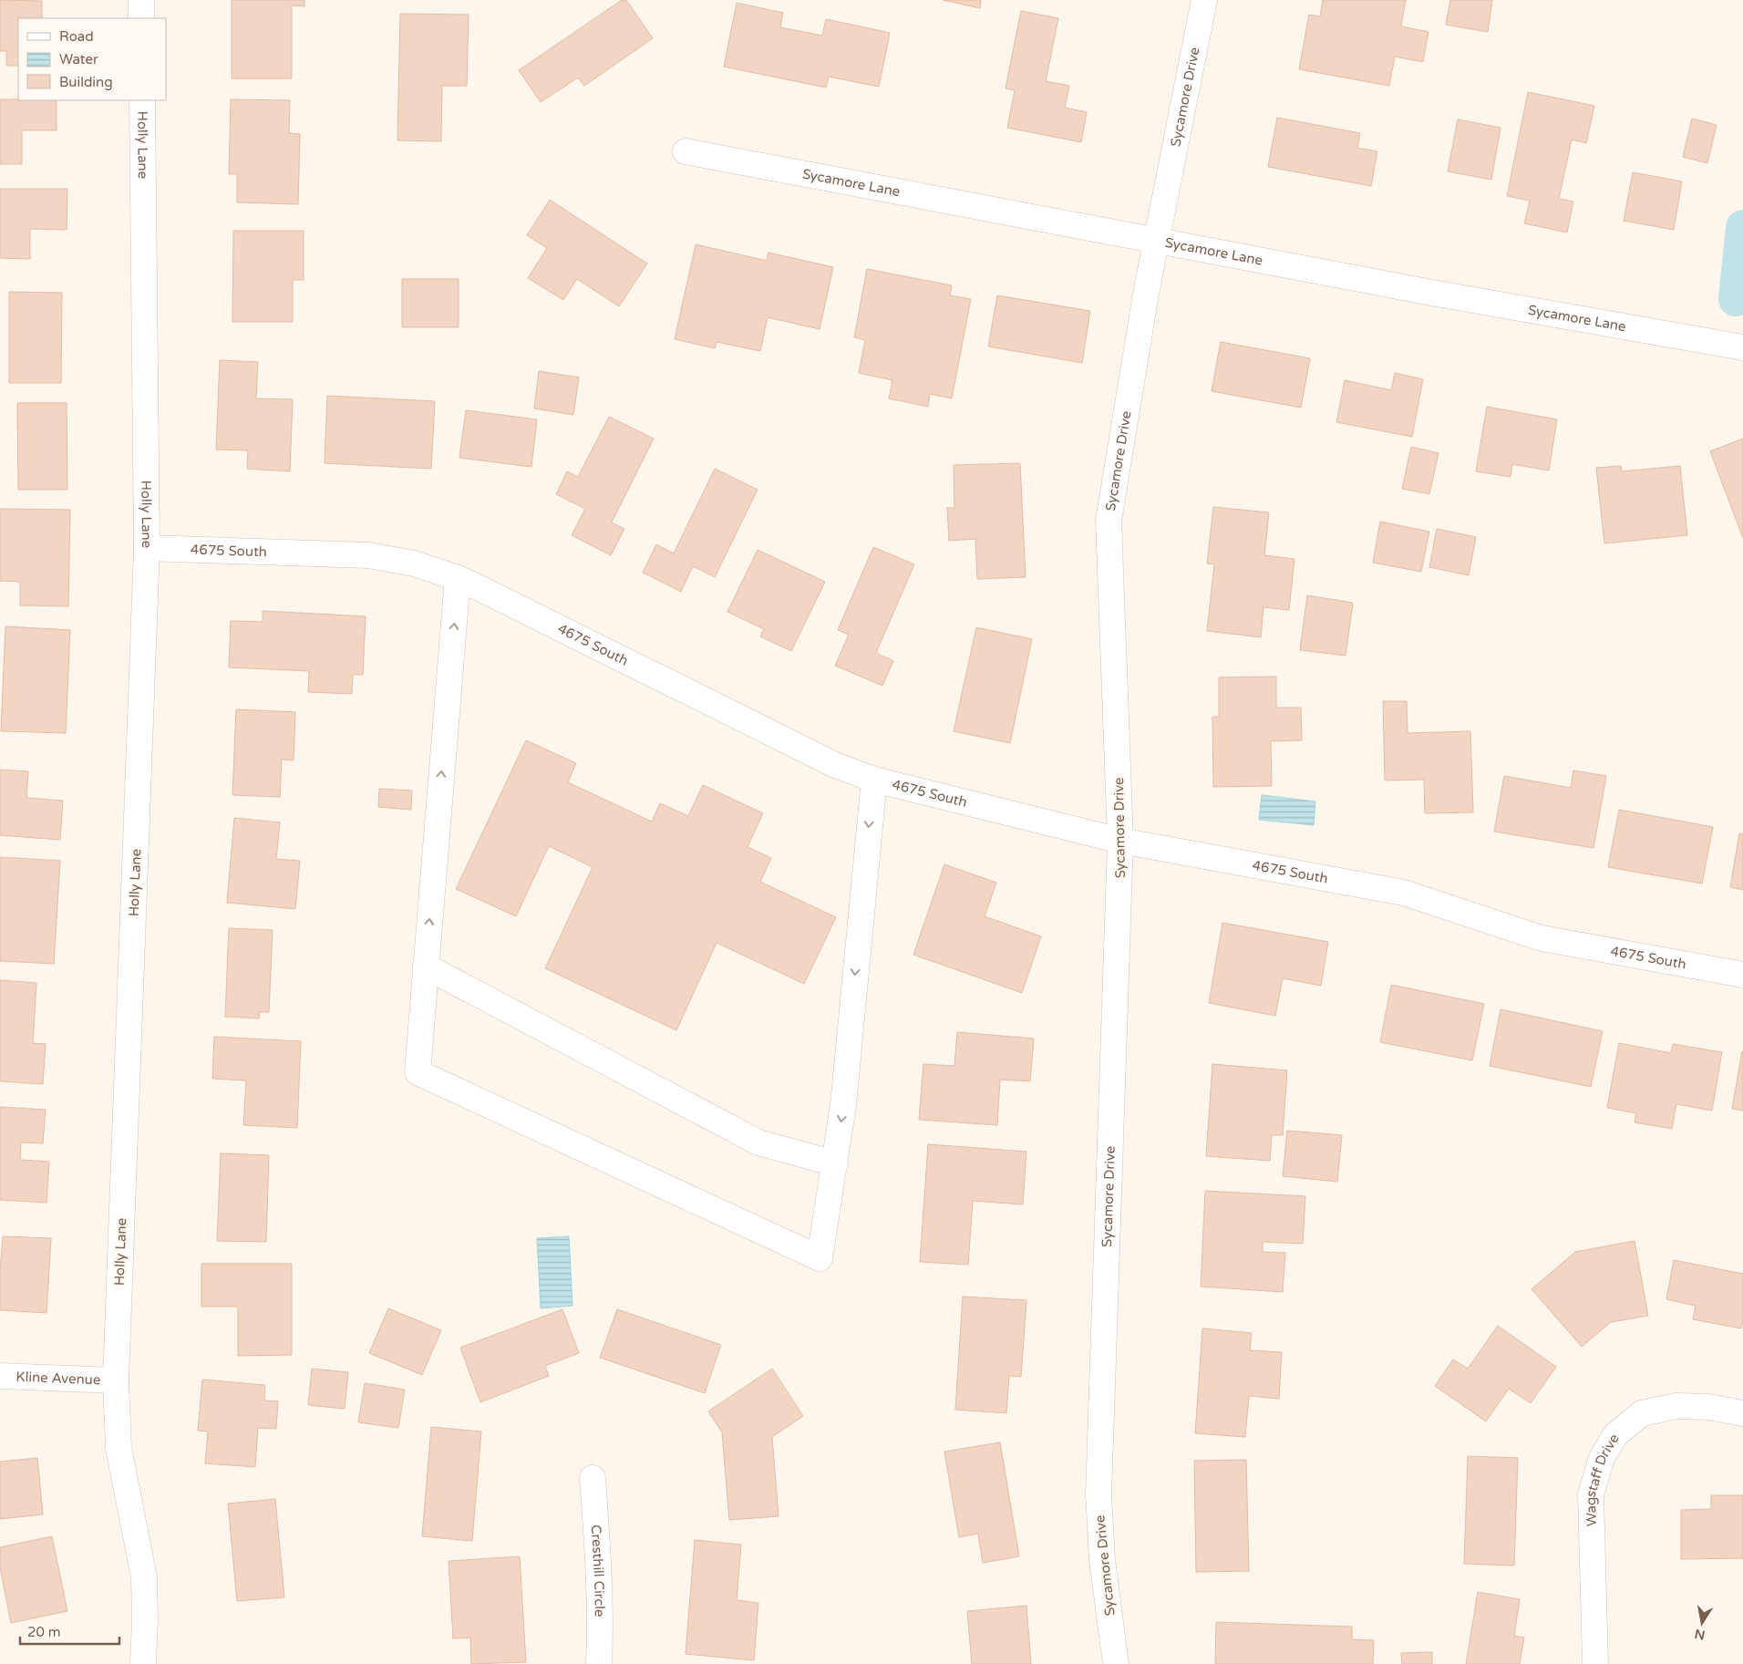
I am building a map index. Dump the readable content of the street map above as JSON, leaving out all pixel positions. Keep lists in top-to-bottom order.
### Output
{
  "streets": {
    "street": [
      "Sycamore Drive",
      "Holly Lane",
      "Sycamore Lane",
      "4675 South",
      "Kline Avenue",
      "Wagstaff Drive",
      "Cresthill Circle"
    ]
  },
  "crossings": [
    ["Sycamore Drive", "Sycamore Lane"],
    ["Sycamore Drive", "4675 South"],
    ["Holly Lane", "4675 South"],
    ["Holly Lane", "Kline Avenue"]
  ],
  "legend": ["Road", "Water", "Building"],
  "scale_bar": "20 m",
  "north": "bottom"
}
